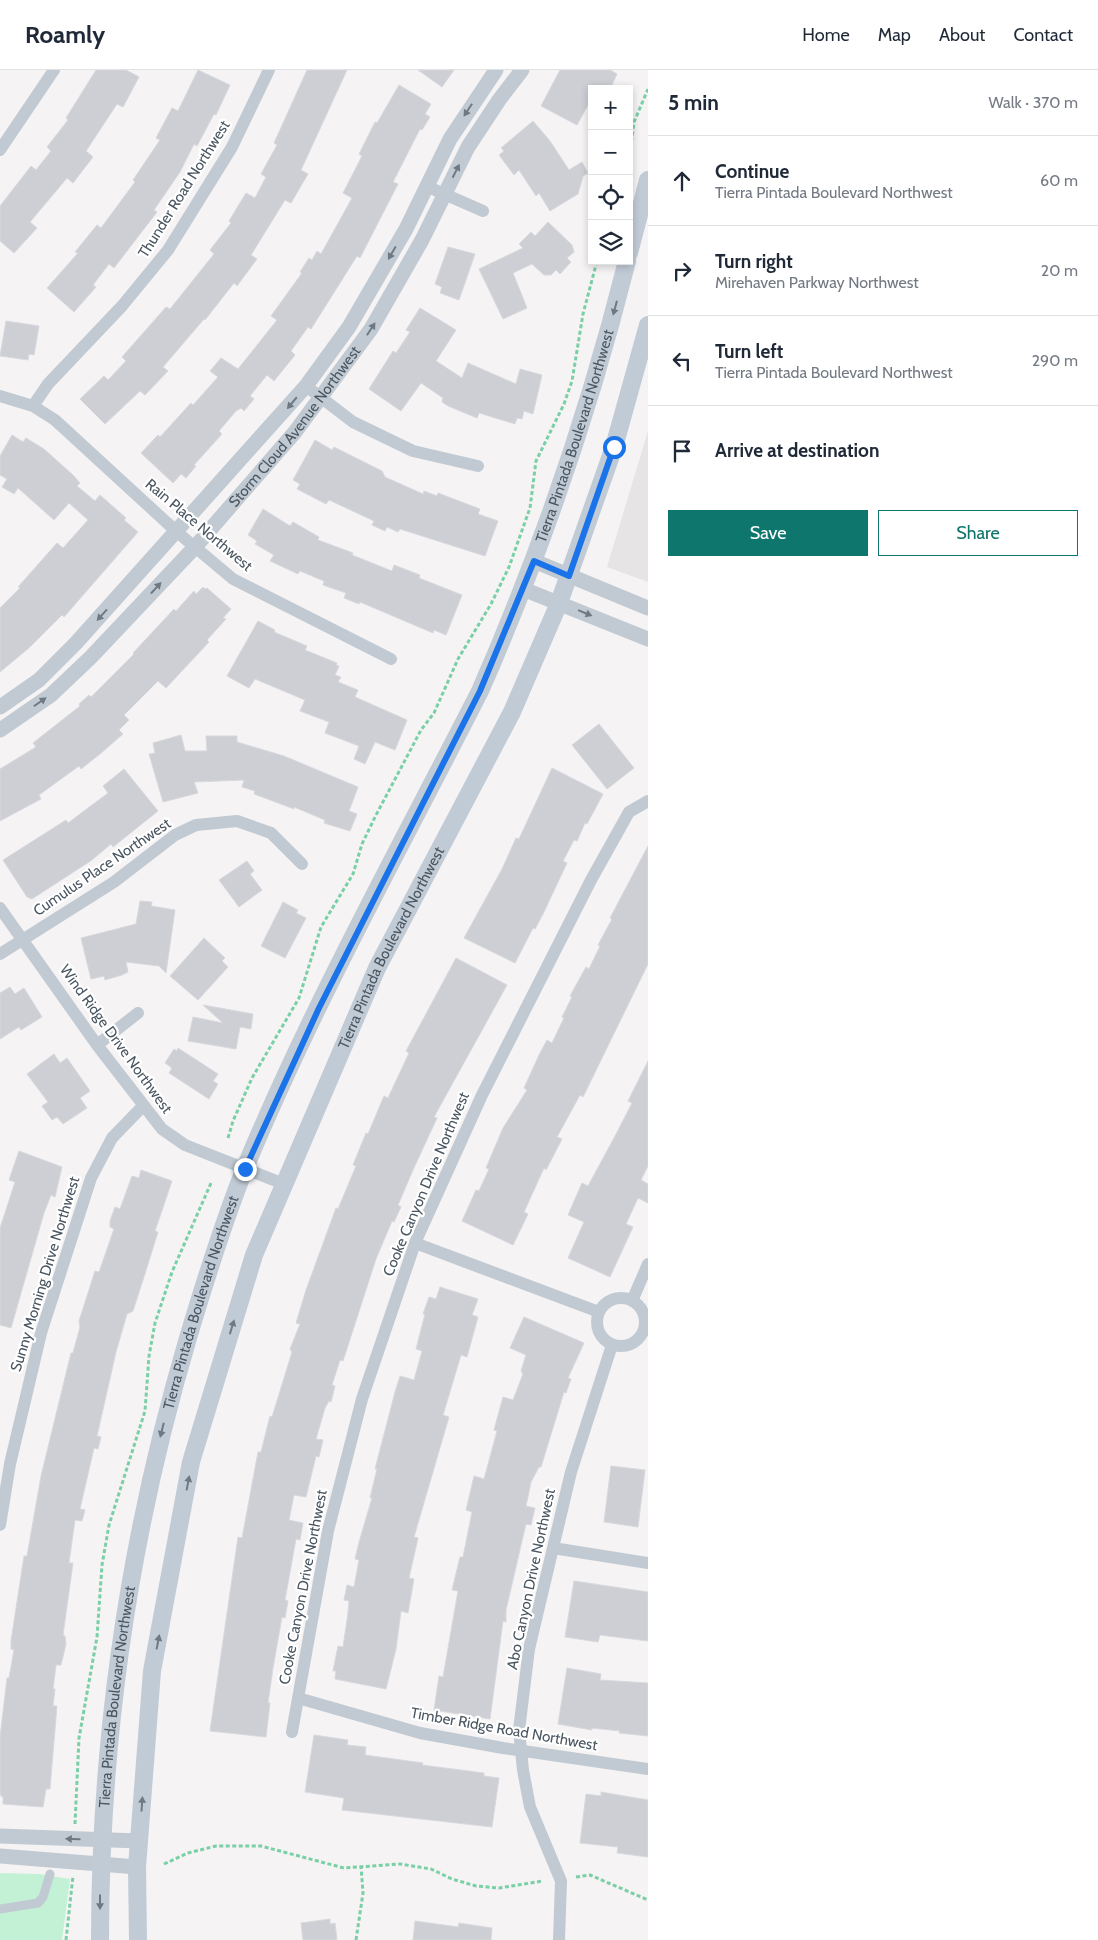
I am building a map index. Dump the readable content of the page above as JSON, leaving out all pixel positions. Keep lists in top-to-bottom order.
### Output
{
  "streets": {
    "main road": ["Tierra Pintada Boulevard Northwest"],
    "street": [
      "Thunder Road Northwest",
      "Storm Cloud Avenue Northwest",
      "Rain Place Northwest",
      "Cumulus Place Northwest",
      "Wind Ridge Drive Northwest",
      "Cooke Canyon Drive Northwest",
      "Sunny Morning Drive Northwest",
      "Abo Canyon Drive Northwest",
      "Timber Ridge Road Northwest"
    ]
  },
  "crossings": [
    ["Thunder Road Northwest", "Rain Place Northwest"],
    ["Storm Cloud Avenue Northwest", "Rain Place Northwest"],
    ["Tierra Pintada Boulevard Northwest", "Wind Ridge Drive Northwest"],
    ["Cumulus Place Northwest", "Wind Ridge Drive Northwest"],
    ["Wind Ridge Drive Northwest", "Sunny Morning Drive Northwest"],
    ["Cooke Canyon Drive Northwest", "Timber Ridge Road Northwest"],
    ["Abo Canyon Drive Northwest", "Timber Ridge Road Northwest"]
  ],
  "page": {
    "header": "Roamly",
    "nav": [
      "Home",
      "Map",
      "About",
      "Contact"
    ],
    "heading": ["5 min", "Walk · 370 m"],
    "map_buttons": ["+", "−"],
    "list": [
      ["Continue", "Tierra Pintada Boulevard Northwest", "60 m"],
      ["Turn right", "Mirehaven Parkway Northwest", "20 m"],
      ["Turn left", "Tierra Pintada Boulevard Northwest", "290 m"],
      "Arrive at destination"
    ],
    "buttons": ["Save", "Share"]
  }
}
